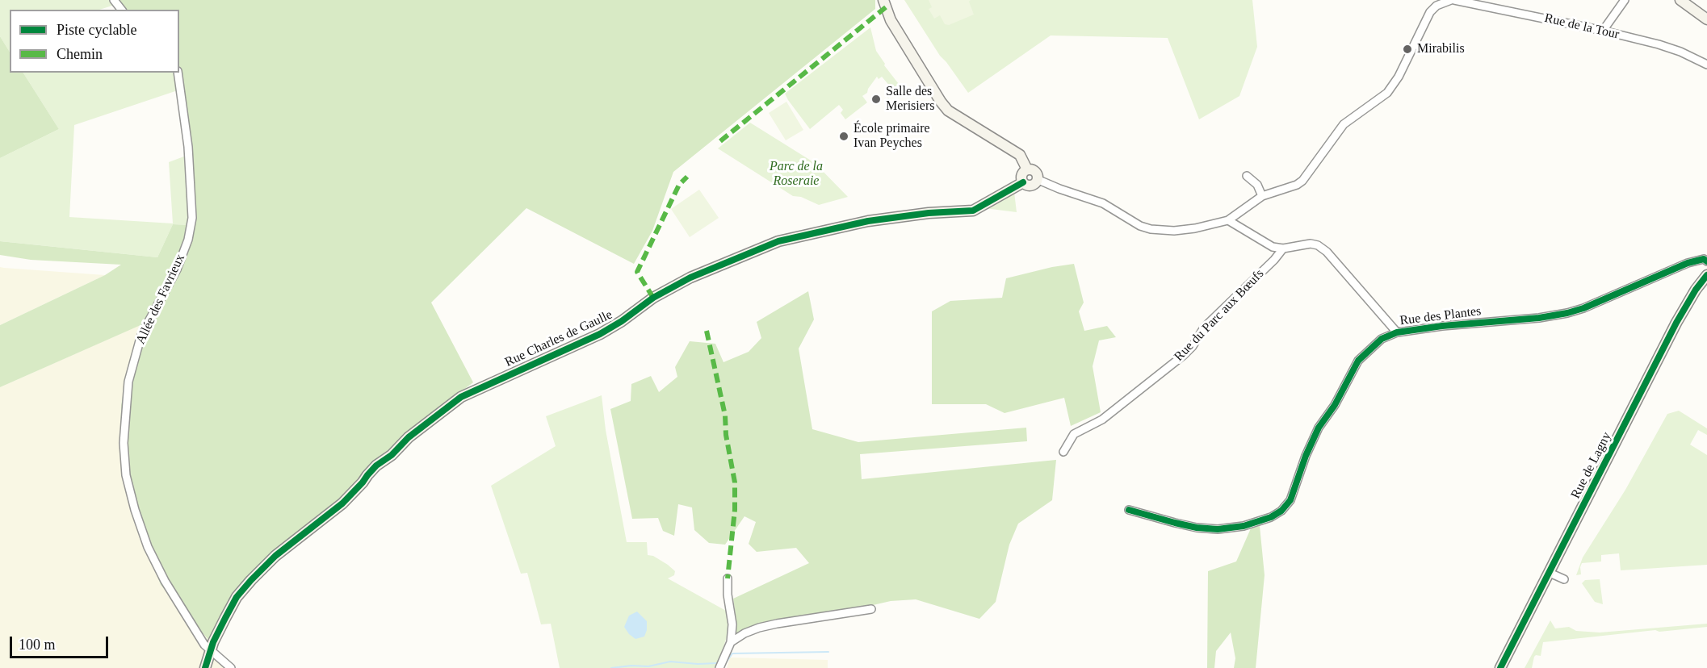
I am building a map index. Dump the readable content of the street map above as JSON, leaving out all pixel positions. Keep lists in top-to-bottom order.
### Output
{
  "streets": {
    "street": [
      "Rue de la Tour",
      "Allée des Favrieux",
      "Rue du Parc aux Bœufs",
      "Rue des Plantes",
      "Rue Charles de Gaulle",
      "Rue de Lagny"
    ]
  },
  "crossings": [
    ["Rue de la Tour", "Rue Charles de Gaulle"],
    ["Allée des Favrieux", "Rue Charles de Gaulle"]
  ],
  "parks": ["Parc de la Roseraie"],
  "places": ["Mirabilis", "Salle des Merisiers", "École primaire Ivan Peyches"],
  "legend": ["Piste cyclable", "Chemin"],
  "scale_bar": "100 m"
}
